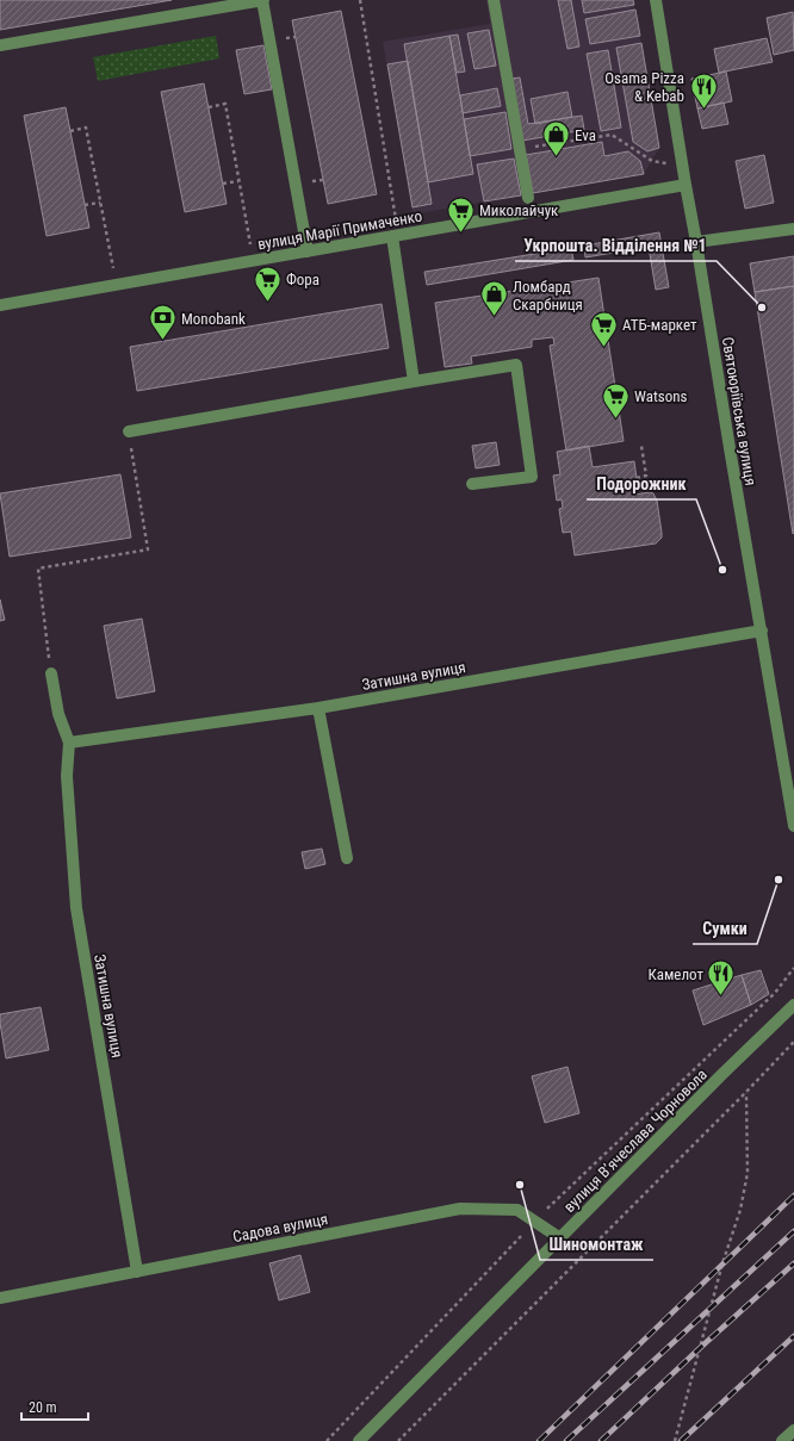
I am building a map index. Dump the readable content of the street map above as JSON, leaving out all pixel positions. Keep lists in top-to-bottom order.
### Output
{
  "streets": {
    "street": [
      "вулиця Марії Примаченко",
      "Святоюріївська вулиця",
      "Затишна вулиця",
      "вулиця Вʼячеслава Чорновола",
      "Садова вулиця"
    ]
  },
  "crossings": [
    ["вулиця Марії Примаченко", "Святоюріївська вулиця"],
    ["Святоюріївська вулиця", "Затишна вулиця"],
    ["Затишна вулиця", "Садова вулиця"],
    ["вулиця Вʼячеслава Чорновола", "Садова вулиця"]
  ],
  "places": {
    "restaurant": ["Osama Pizza & Kebab", "Камелот"],
    "shop": ["Eva", "Ломбард Скарбниця"],
    "supermarket": [
      "Миколайчук",
      "Фора",
      "АТБ-маркет",
      "Watsons"
    ],
    "other": [
      "Укрпошта. Відділення №1",
      "Подорожник",
      "Сумки",
      "Шиномонтаж"
    ],
    "bank": ["Monobank"]
  },
  "scale_bar": "20 m"
}
